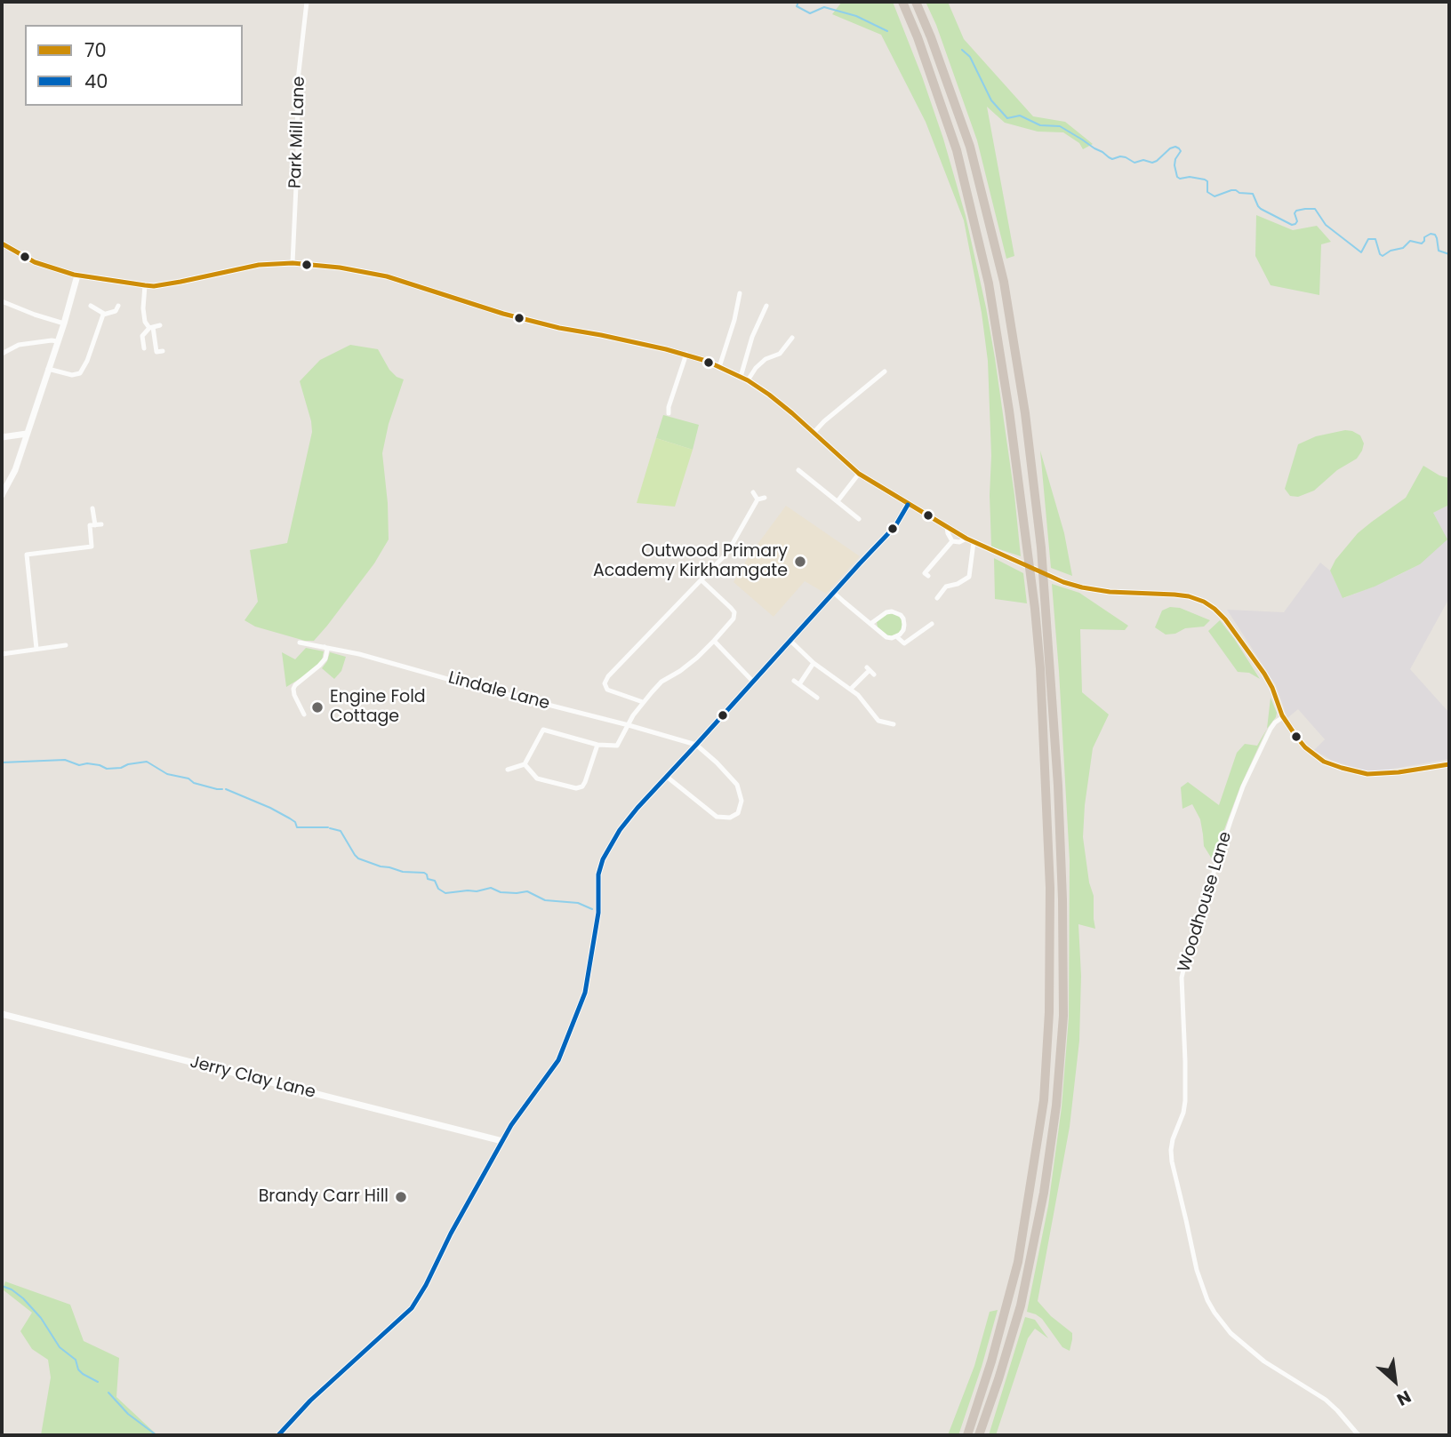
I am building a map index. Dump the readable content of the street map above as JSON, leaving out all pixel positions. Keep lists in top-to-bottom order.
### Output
{
  "streets": {
    "street": [
      "Park Mill Lane",
      "Lindale Lane",
      "Woodhouse Lane",
      "Jerry Clay Lane"
    ]
  },
  "places": ["Outwood Primary Academy Kirkhamgate", "Engine Fold Cottage", "Brandy Carr Hill"],
  "lines": ["transit line 70", "transit line 40"],
  "legend": ["70", "40"],
  "north": "bottom right"
}
